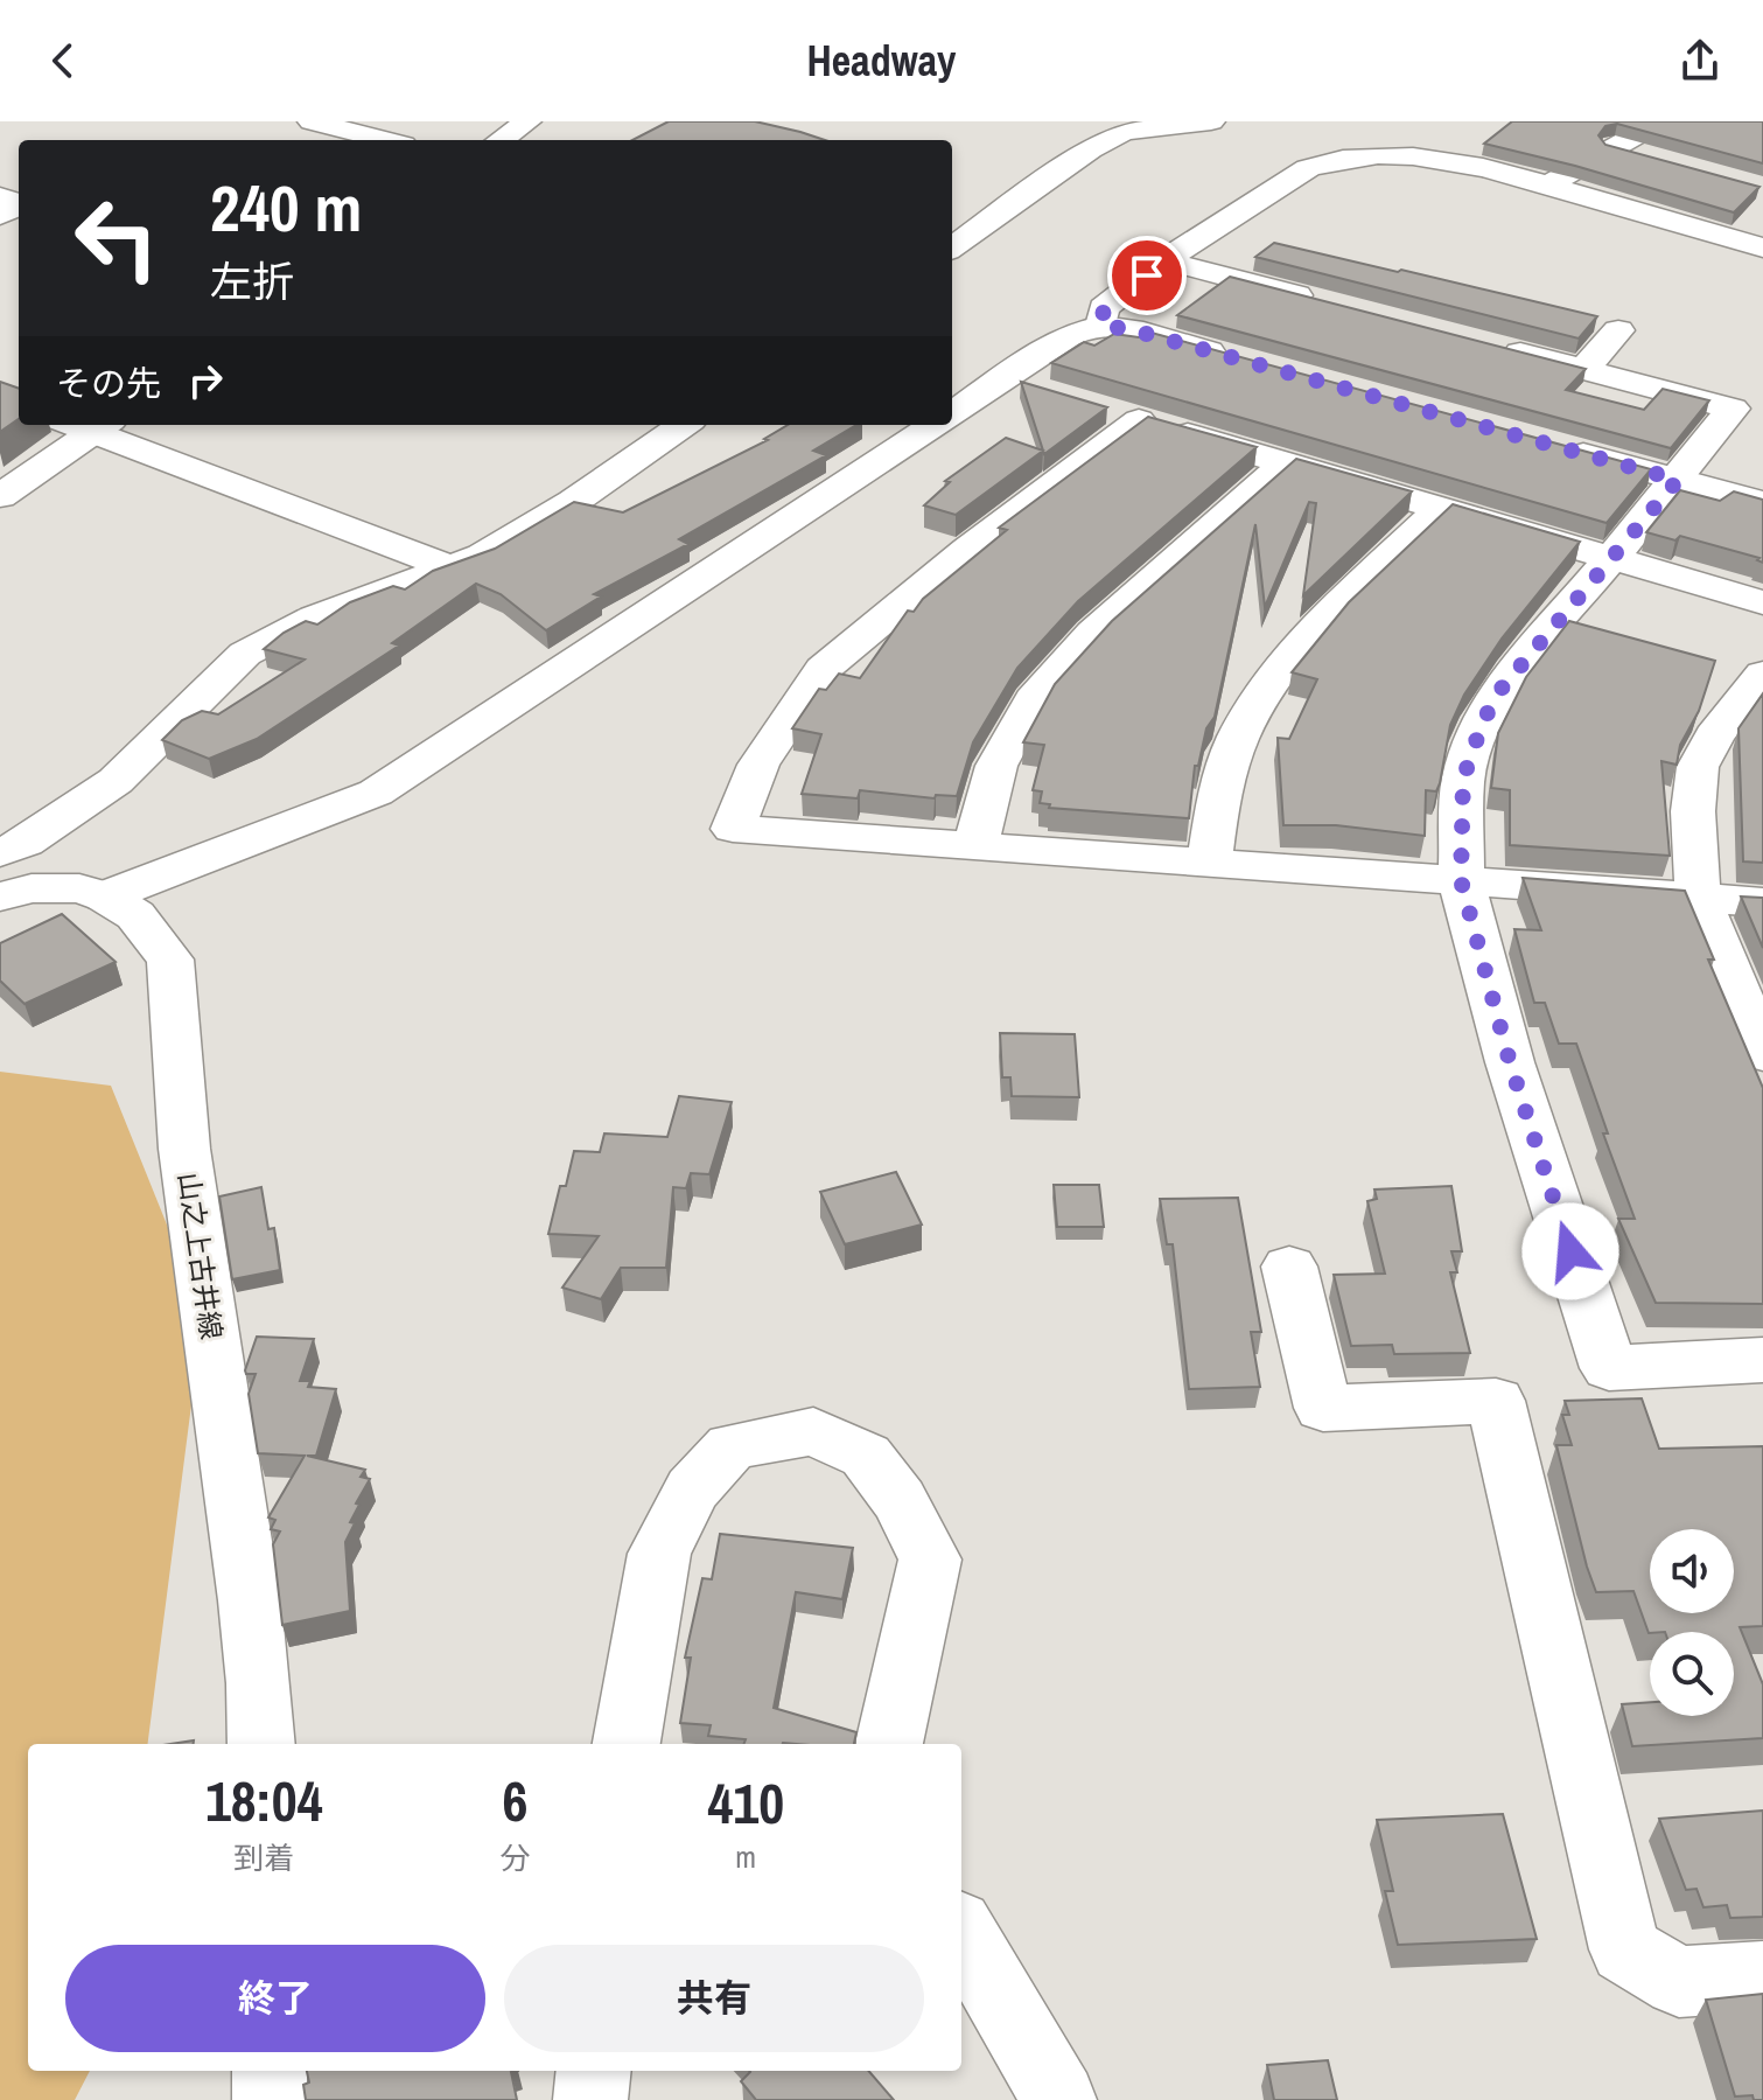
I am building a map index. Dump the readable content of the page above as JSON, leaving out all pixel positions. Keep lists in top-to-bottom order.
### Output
{
  "streets": {
    "street": ["山之上古井線"]
  },
  "page": {
    "header": "Headway",
    "turn": ["240 m", "左折"],
    "then": "その先",
    "eta": [
      "18:04",
      "到着",
      "6",
      "分",
      "410",
      "m"
    ],
    "buttons": ["終了", "共有"]
  }
}
